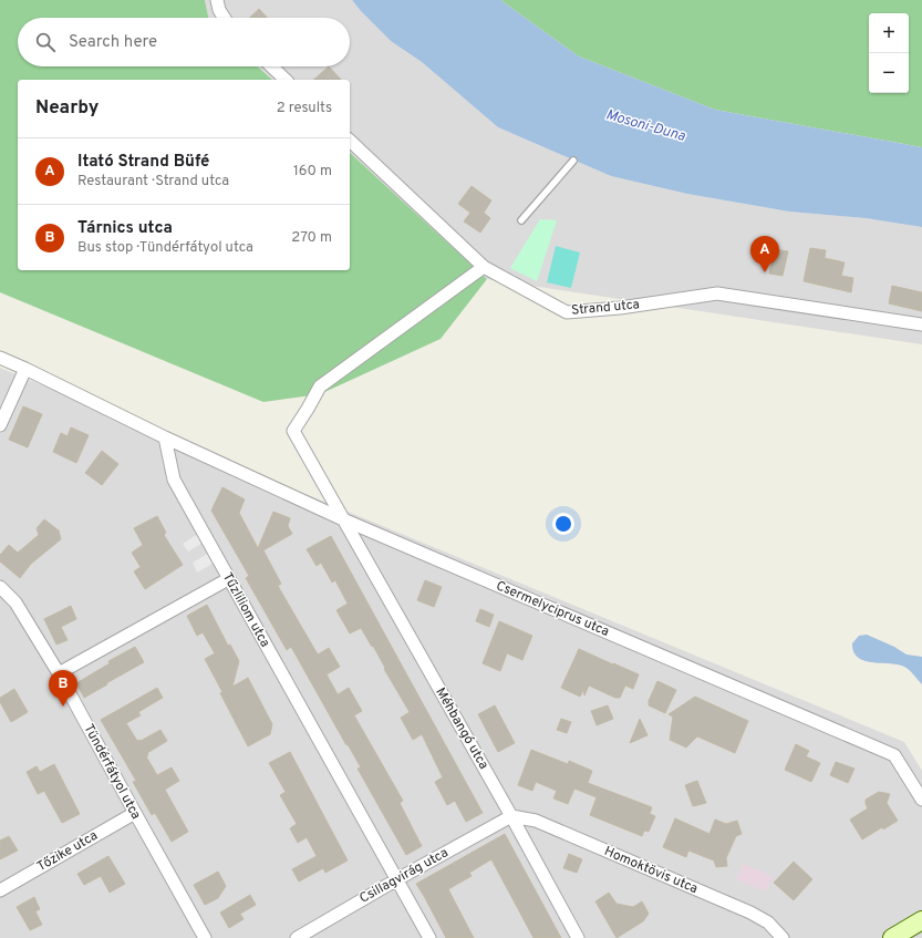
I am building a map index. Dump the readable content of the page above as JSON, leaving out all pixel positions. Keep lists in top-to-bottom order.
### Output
{
  "streets": {
    "street": [
      "Strand utca",
      "Csermelyciprus utca",
      "Tűzliliom utca",
      "Méhbangó utca",
      "Tündérfátyol utca",
      "Tőzike utca",
      "Homoktövis utca",
      "Csillagvirág utca"
    ]
  },
  "crossings": [
    ["Strand utca", "Méhbangó utca"],
    ["Csermelyciprus utca", "Tűzliliom utca"],
    ["Csermelyciprus utca", "Méhbangó utca"],
    ["Tűzliliom utca", "Csillagvirág utca"],
    ["Méhbangó utca", "Homoktövis utca"],
    ["Méhbangó utca", "Csillagvirág utca"],
    ["Tündérfátyol utca", "Tőzike utca"],
    ["Homoktövis utca", "Csillagvirág utca"]
  ],
  "water": ["Mosoni-Duna"],
  "page": {
    "map_buttons": ["+", "−"],
    "search": "Search here",
    "heading": ["Nearby", "2 results"],
    "list": [
      {
        "mark": "A",
        "name": "Itató Strand Büfé",
        "note": "Restaurant · Strand utca",
        "value": "160 m"
      },
      {
        "mark": "B",
        "name": "Tárnics utca",
        "note": "Bus stop · Tündérfátyol utca",
        "value": "270 m"
      }
    ],
    "pins": ["A", "B"]
  }
}
